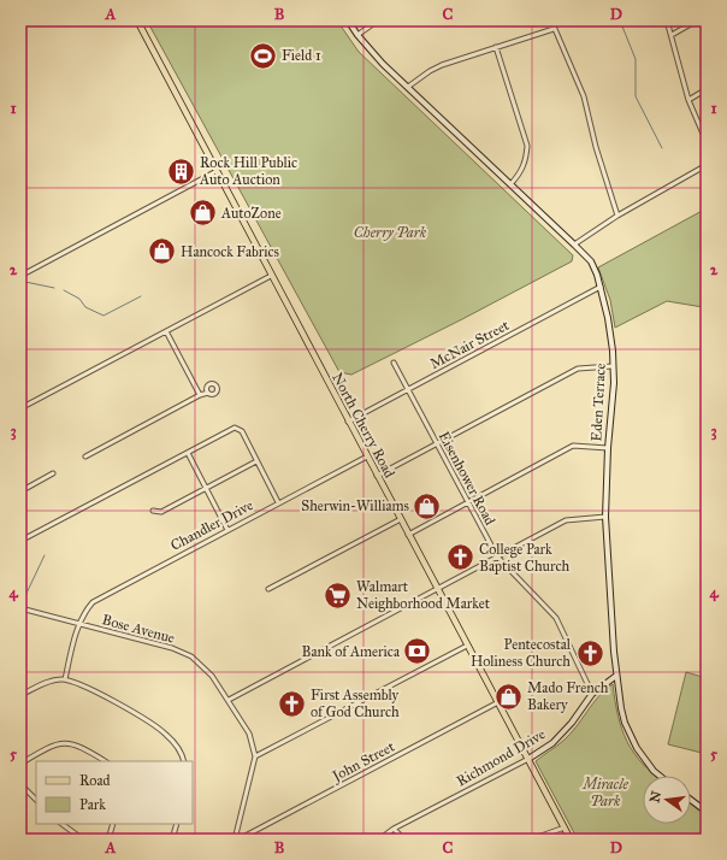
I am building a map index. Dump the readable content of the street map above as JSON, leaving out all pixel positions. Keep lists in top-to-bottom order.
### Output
{
  "streets": {
    "main road": ["North Cherry Road"],
    "street": [
      "McNair Street",
      "Eden Terrace",
      "Eisenhower Road",
      "Chandler Drive",
      "Bose Avenue",
      "Richmond Drive",
      "John Street"
    ]
  },
  "crossings": [
    ["McNair Street", "Eden Terrace"],
    ["McNair Street", "North Cherry Road"],
    ["McNair Street", "Eisenhower Road"],
    ["Eden Terrace", "Richmond Drive"],
    ["North Cherry Road", "Chandler Drive"],
    ["North Cherry Road", "Richmond Drive"],
    ["North Cherry Road", "John Street"],
    ["Eisenhower Road", "Richmond Drive"],
    ["Chandler Drive", "Bose Avenue"],
    ["Bose Avenue", "John Street"]
  ],
  "parks": ["Cherry Park", "Miracle Park"],
  "places": {
    "sports": ["Field 1"],
    "building": ["Rock Hill Public Auto Auction"],
    "shop": [
      "AutoZone",
      "Hancock Fabrics",
      "Sherwin-Williams",
      "Mado French Bakery"
    ],
    "church": ["College Park Baptist Church", "Pentecostal Holiness Church", "First Assembly of God Church"],
    "supermarket": ["Walmart Neighborhood Market"],
    "bank": ["Bank of America"]
  },
  "legend": ["Road", "Park"],
  "north": "left",
  "grid": {
    "columns": [
      "A",
      "B",
      "C",
      "D"
    ],
    "rows": [
      "1",
      "2",
      "3",
      "4",
      "5"
    ]
  }
}
